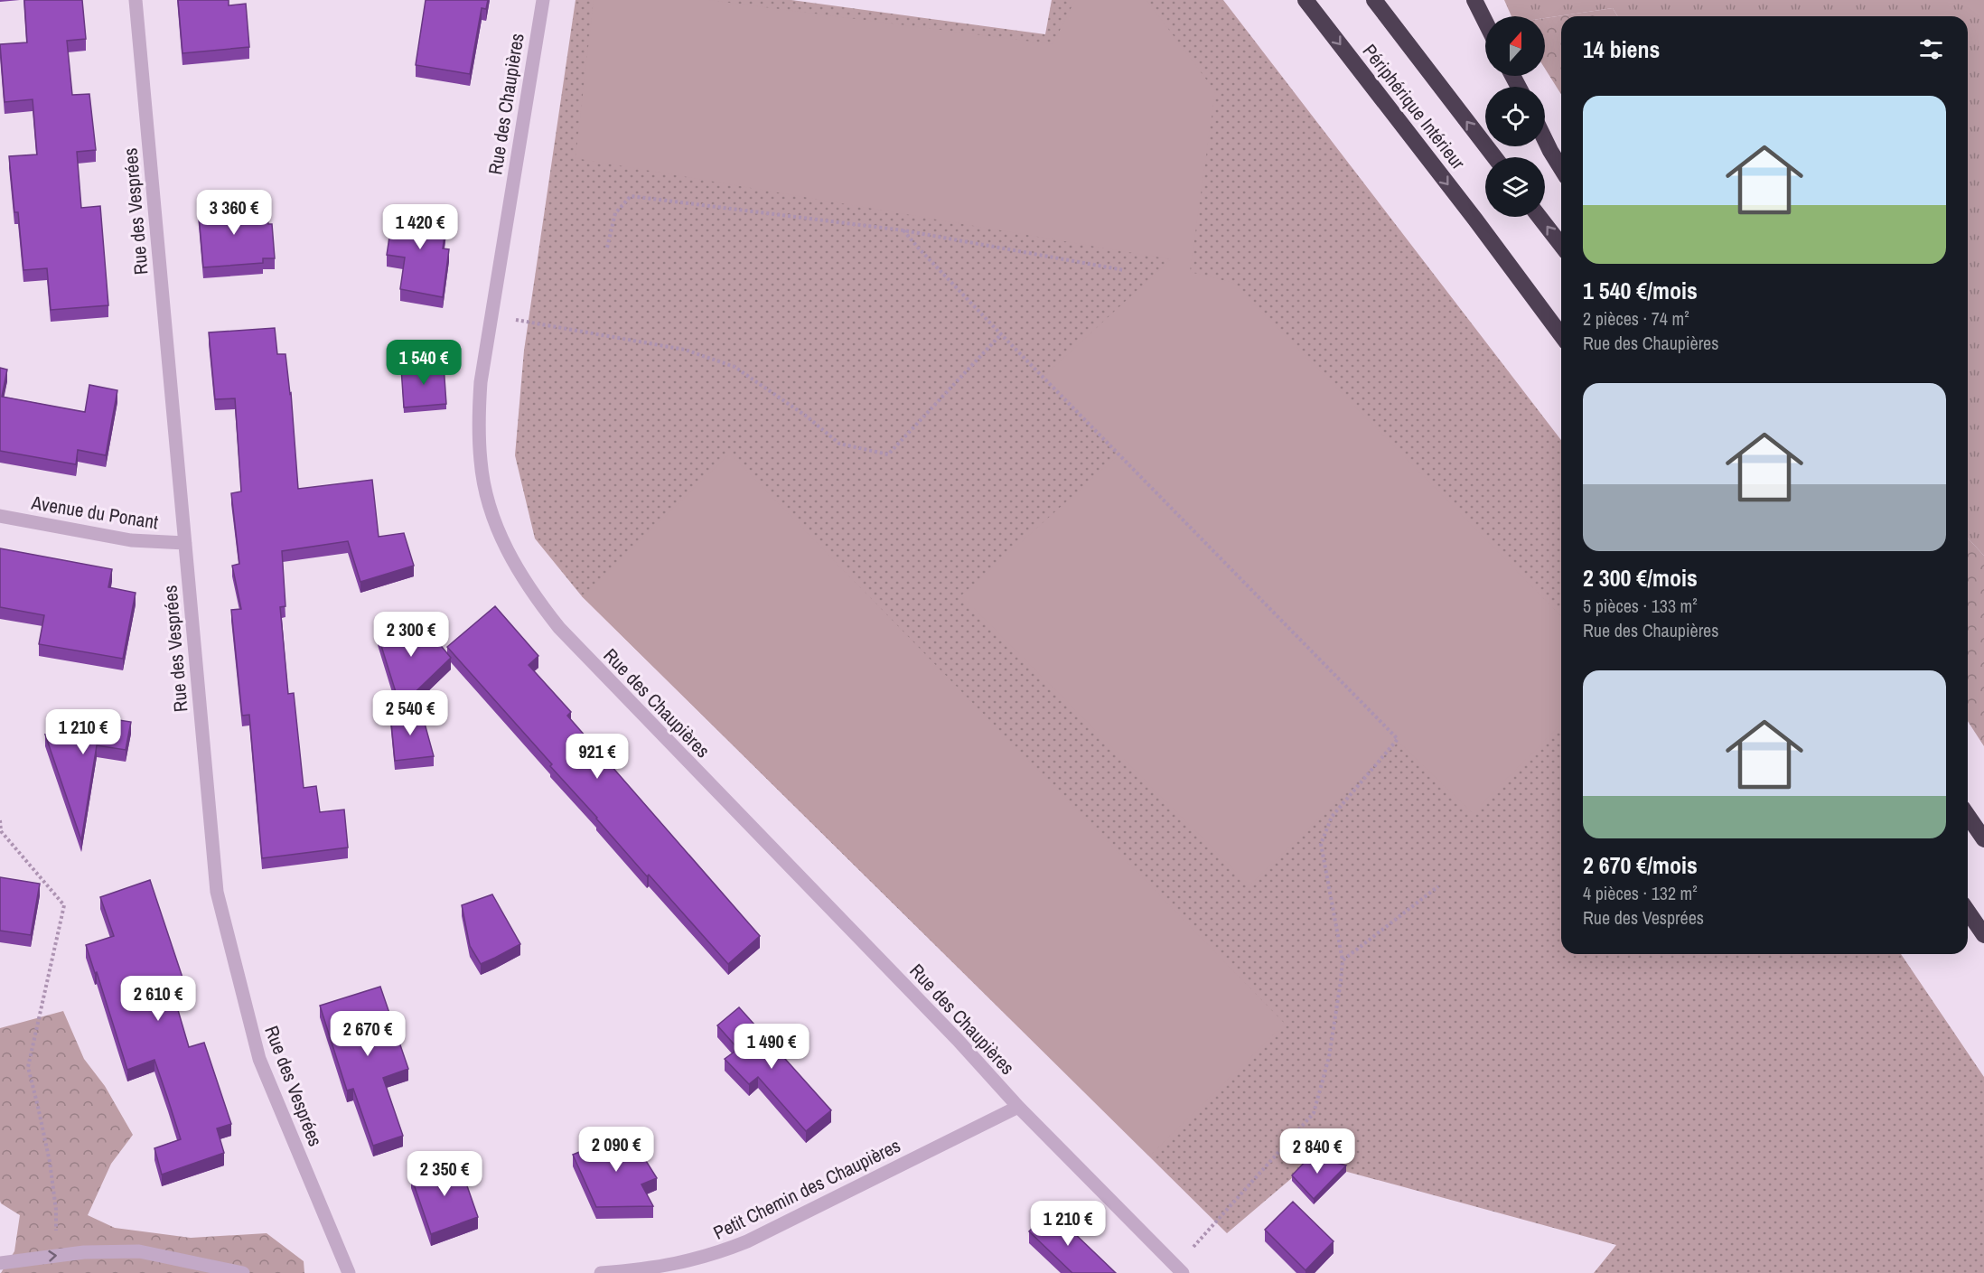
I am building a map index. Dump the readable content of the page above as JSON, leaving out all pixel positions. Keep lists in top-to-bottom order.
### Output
{
  "streets": {
    "highway": ["Périphérique Intérieur"],
    "street": [
      "Rue des Chaupières",
      "Rue des Vesprées",
      "Avenue du Ponant",
      "Petit Chemin des Chaupières"
    ]
  },
  "crossings": [
    ["Rue des Chaupières", "Petit Chemin des Chaupières"],
    ["Rue des Vesprées", "Avenue du Ponant"]
  ],
  "north": "top",
  "page": {
    "heading": "14 biens",
    "list": [
      {
        "name": "1 540 €/mois",
        "note": "2 pièces · 74 m² · Rue des Chaupières"
      },
      {
        "name": "2 300 €/mois",
        "note": "5 pièces · 133 m² · Rue des Chaupières"
      },
      {
        "name": "2 670 €/mois",
        "note": "4 pièces · 132 m² · Rue des Vesprées"
      }
    ],
    "price": [
      "3 360 €",
      "1 420 €",
      "1 540 €",
      "2 300 €",
      "2 540 €",
      "1 210 €",
      "921 €",
      "2 610 €",
      "2 670 €",
      "1 490 €",
      "2 090 €",
      "2 840 €",
      "2 350 €",
      "1 210 €"
    ]
  }
}
